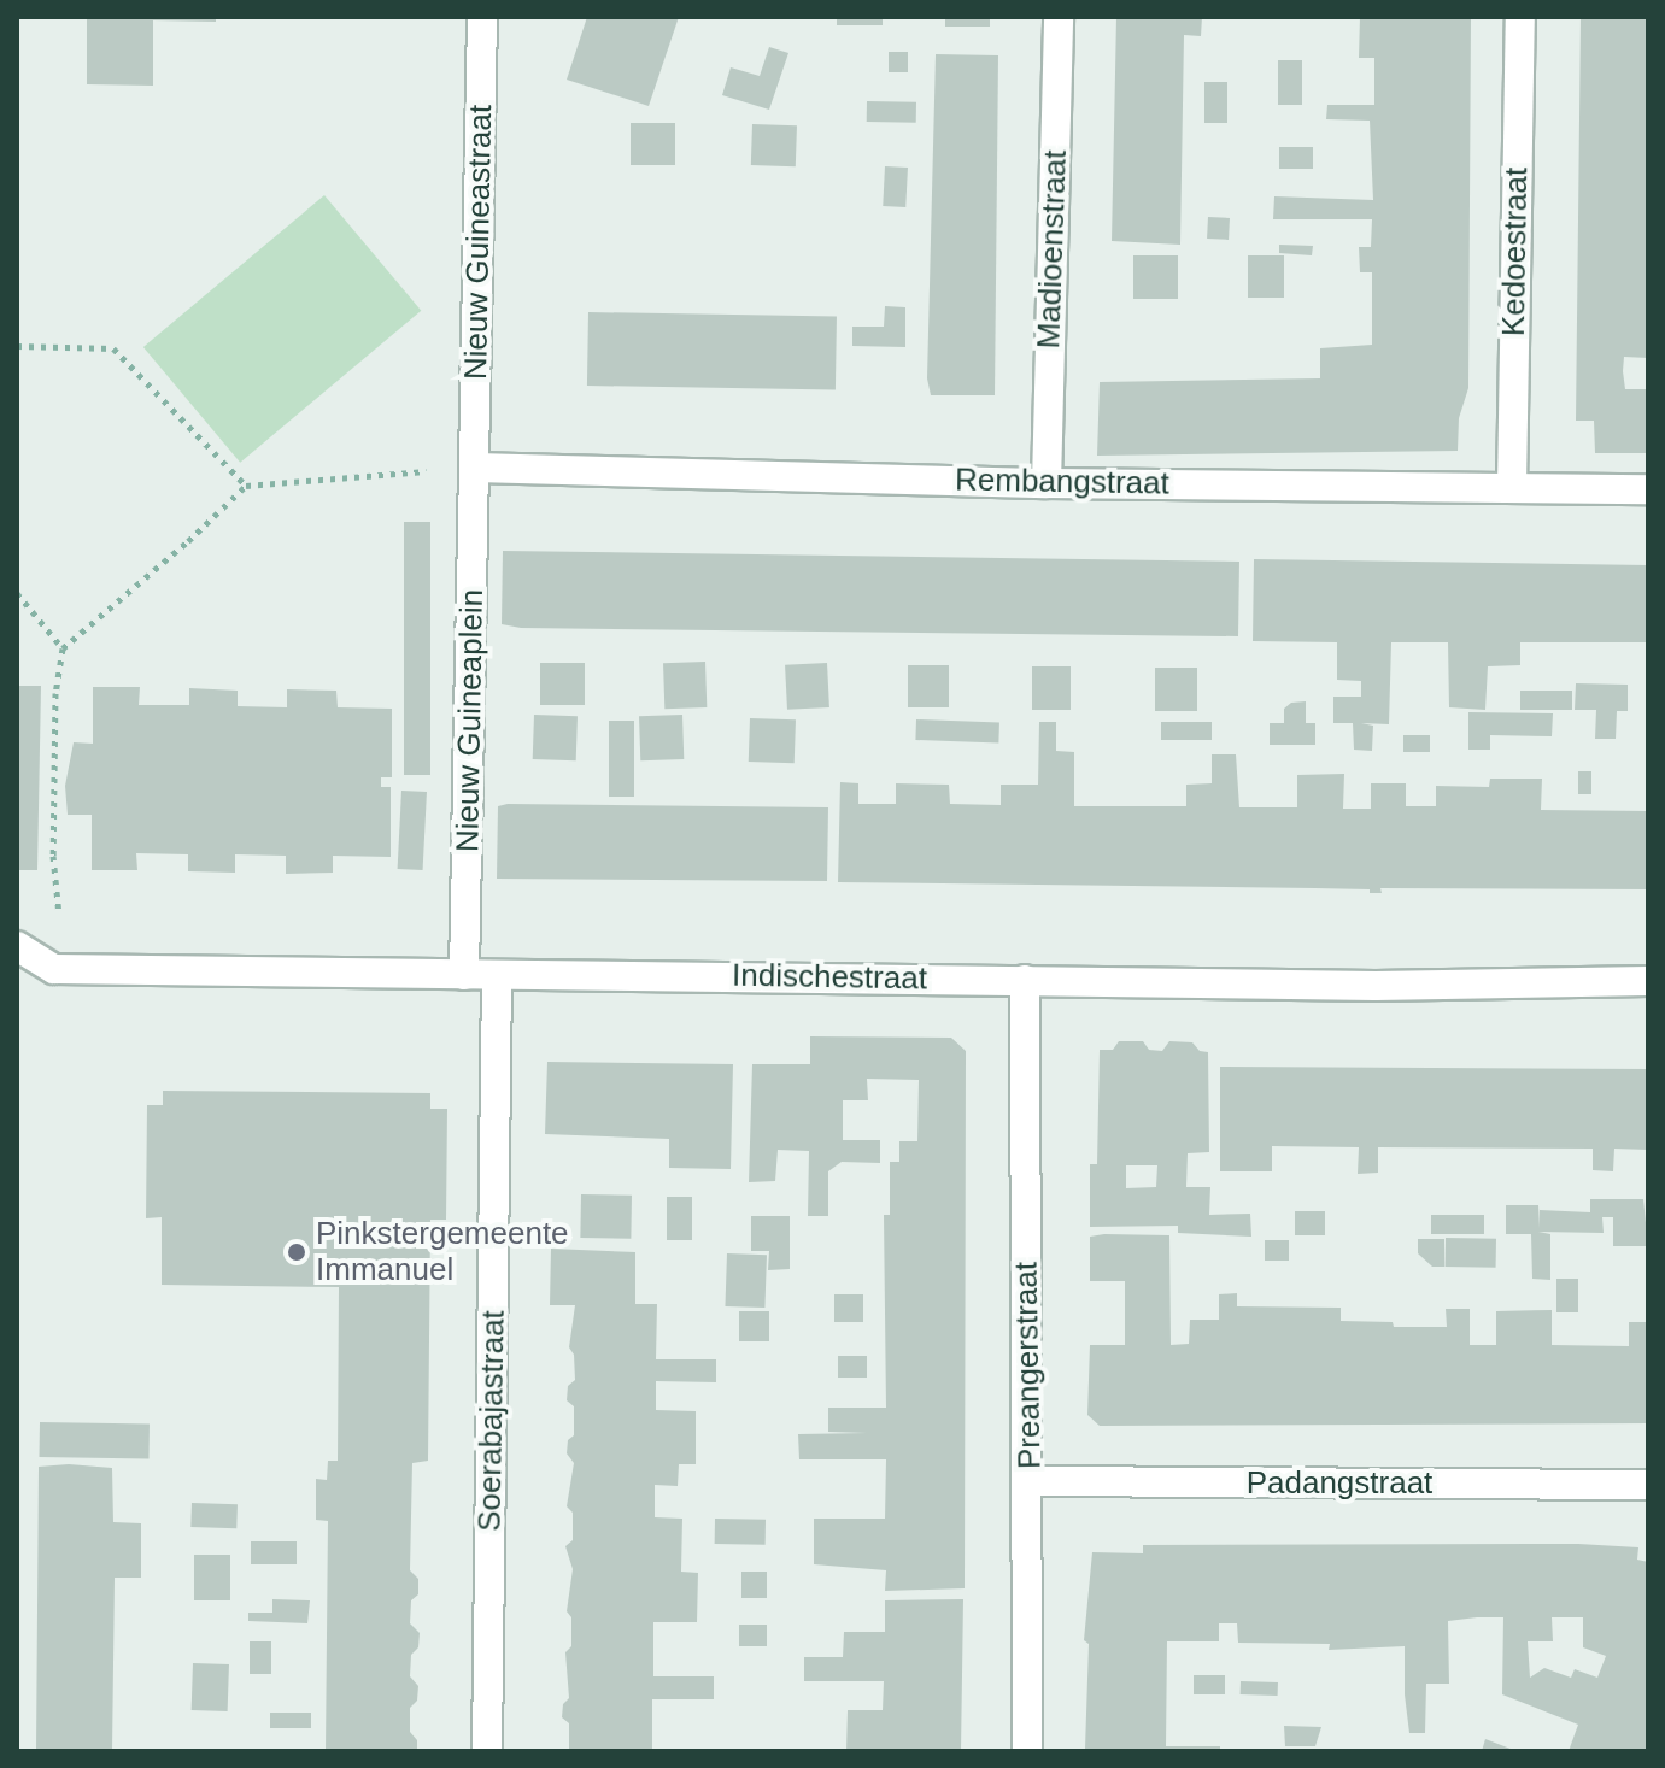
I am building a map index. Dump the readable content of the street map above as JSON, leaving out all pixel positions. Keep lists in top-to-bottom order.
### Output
{
  "streets": {
    "street": [
      "Nieuw Guineastraat",
      "Madioenstraat",
      "Kedoestraat",
      "Rembangstraat",
      "Nieuw Guineaplein",
      "Indischestraat",
      "Preangerstraat",
      "Soerabajastraat",
      "Padangstraat"
    ]
  },
  "crossings": [
    ["Nieuw Guineastraat", "Rembangstraat"],
    ["Nieuw Guineastraat", "Nieuw Guineaplein"],
    ["Madioenstraat", "Rembangstraat"],
    ["Kedoestraat", "Rembangstraat"],
    ["Rembangstraat", "Nieuw Guineaplein"],
    ["Nieuw Guineaplein", "Indischestraat"],
    ["Indischestraat", "Preangerstraat"],
    ["Indischestraat", "Soerabajastraat"],
    ["Preangerstraat", "Padangstraat"]
  ],
  "places": ["Pinkstergemeente Immanuel"]
}
